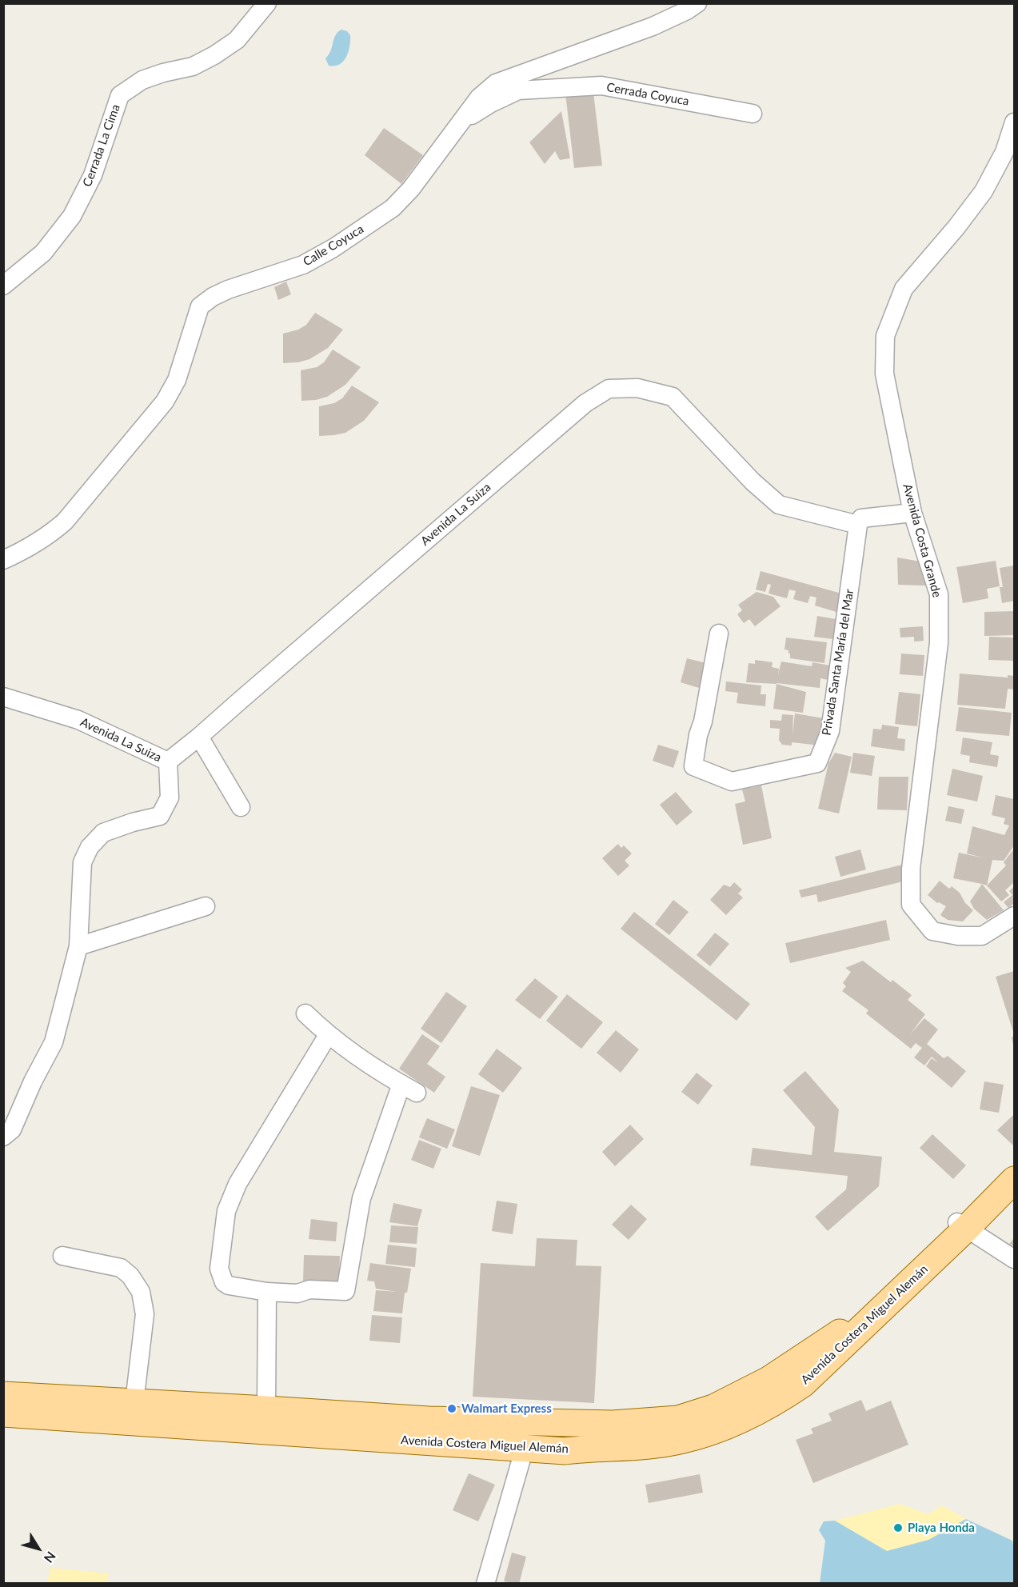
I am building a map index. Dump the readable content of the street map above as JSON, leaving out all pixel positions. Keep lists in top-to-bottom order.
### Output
{
  "streets": {
    "main road": ["Avenida Costera Miguel Alemán"],
    "street": [
      "Cerrada Coyuca",
      "Cerrada La Cima",
      "Calle Coyuca",
      "Avenida La Suiza",
      "Avenida Costa Grande",
      "Privada Santa María del Mar"
    ]
  },
  "crossings": [
    ["Cerrada Coyuca", "Calle Coyuca"],
    ["Avenida La Suiza", "Privada Santa María del Mar"]
  ],
  "places": ["Walmart Express", "Playa Honda"],
  "north": "bottom right"
}
